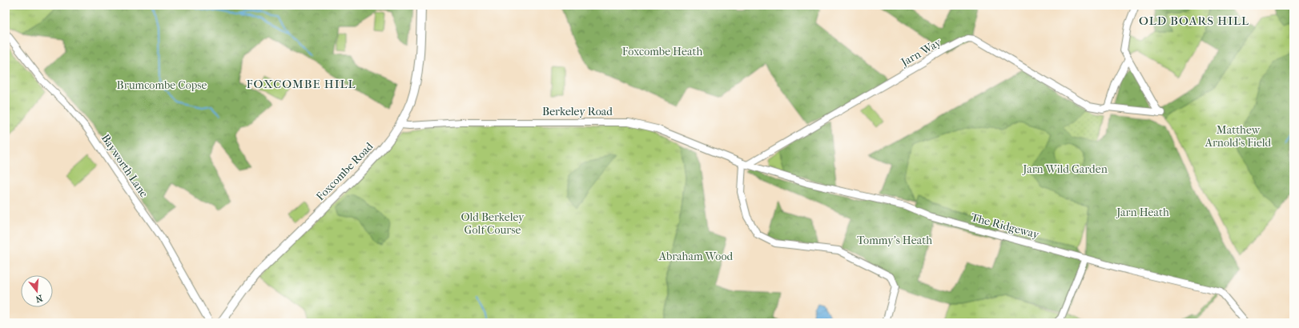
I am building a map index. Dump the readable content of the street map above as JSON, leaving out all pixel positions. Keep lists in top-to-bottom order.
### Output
{
  "streets": {
    "street": [
      "Jarn Way",
      "Berkeley Road",
      "Bayworth Lane",
      "Foxcombe Road",
      "The Ridgeway"
    ]
  },
  "crossings": [
    ["Jarn Way", "Berkeley Road"],
    ["Jarn Way", "The Ridgeway"],
    ["Berkeley Road", "Foxcombe Road"],
    ["Berkeley Road", "The Ridgeway"]
  ],
  "districts": ["OLD BOARS HILL", "FOXCOMBE HILL"],
  "parks": [
    "Foxcombe Heath",
    "Brumcombe Copse",
    "Matthew Arnold's Field",
    "Jarn Wild Garden",
    "Jarn Heath",
    "Old Berkeley Golf Course",
    "Tommy's Heath",
    "Abraham Wood"
  ],
  "north": "bottom"
}
